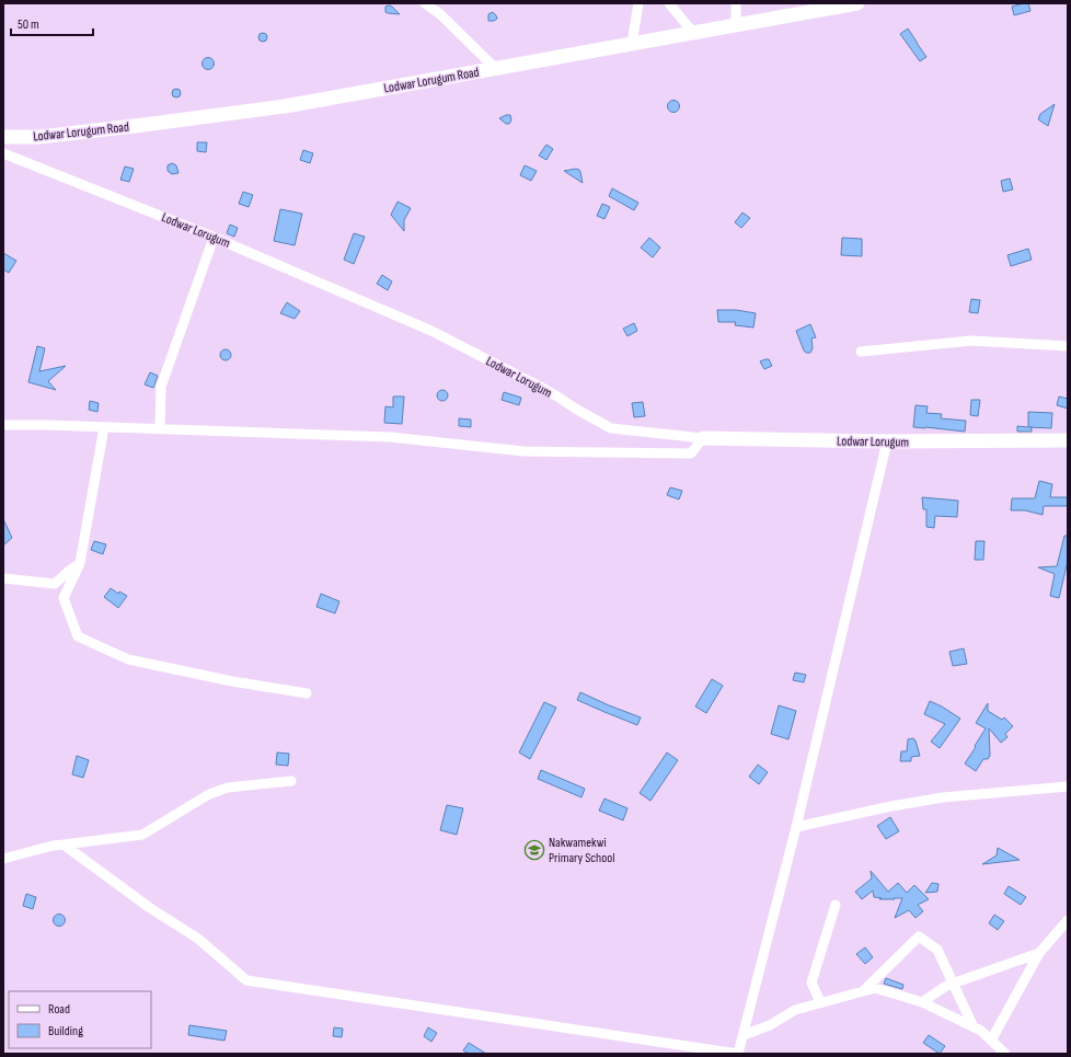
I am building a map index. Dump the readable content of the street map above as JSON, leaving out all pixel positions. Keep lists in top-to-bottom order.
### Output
{
  "streets": {
    "main road": ["Lodwar Lorugum Road", "Lodwar Lorugum"]
  },
  "places": {
    "school or university": ["Nakwamekwi Primary School"]
  },
  "legend": ["Road", "Building"],
  "scale_bar": "50 m"
}
